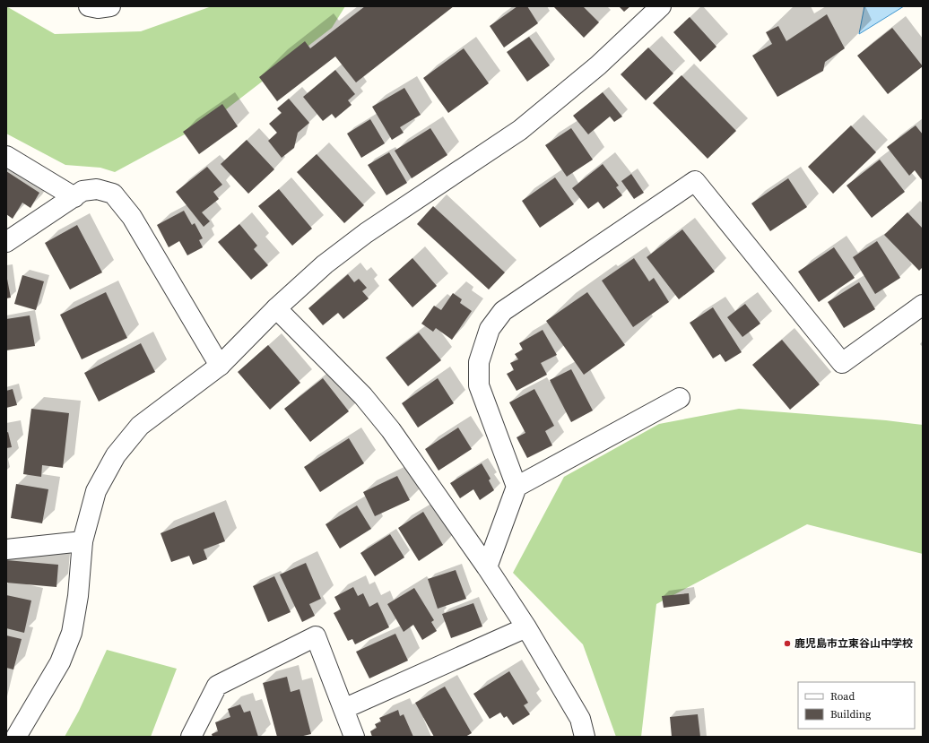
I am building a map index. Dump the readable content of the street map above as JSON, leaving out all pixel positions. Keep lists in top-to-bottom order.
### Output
{
  "places": ["鹿児島市立東谷山中学校"],
  "legend": ["Road", "Building"]
}
